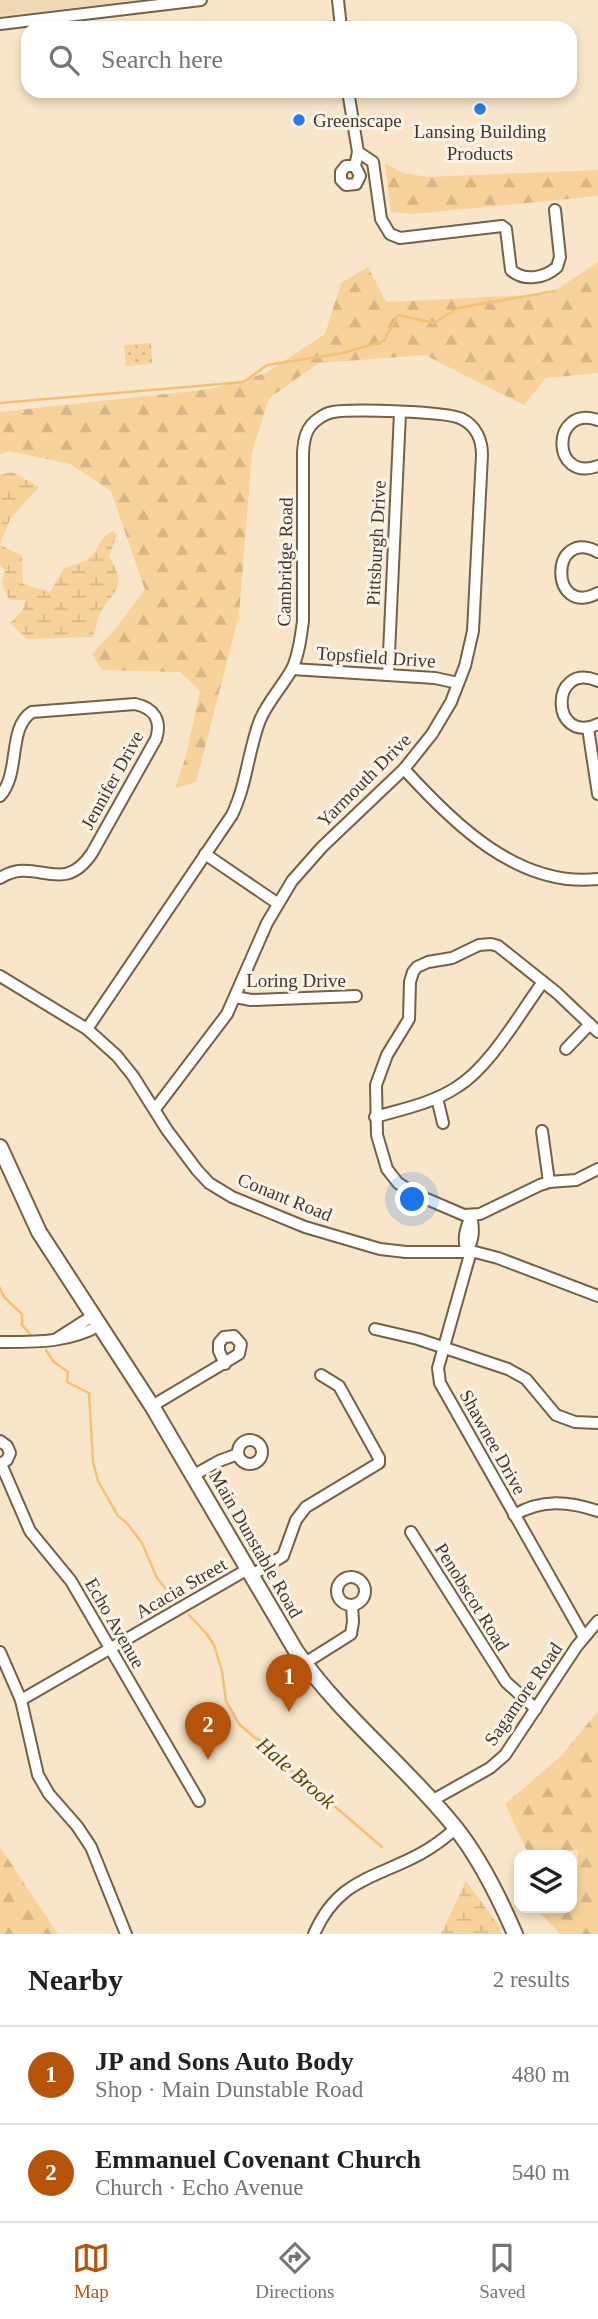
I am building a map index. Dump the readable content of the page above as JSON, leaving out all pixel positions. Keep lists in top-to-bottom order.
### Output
{
  "streets": {
    "main road": ["Main Dunstable Road"],
    "street": [
      "Pittsburgh Drive",
      "Cambridge Road",
      "Topsfield Drive",
      "Jennifer Drive",
      "Yarmouth Drive",
      "Loring Drive",
      "Conant Road",
      "Shawnee Drive",
      "Acacia Street",
      "Penobscot Road",
      "Echo Avenue",
      "Sagamore Road"
    ]
  },
  "crossings": [
    ["Pittsburgh Drive", "Cambridge Road"],
    ["Pittsburgh Drive", "Topsfield Drive"],
    ["Pittsburgh Drive", "Yarmouth Drive"],
    ["Cambridge Road", "Topsfield Drive"],
    ["Cambridge Road", "Yarmouth Drive"],
    ["Cambridge Road", "Conant Road"],
    ["Topsfield Drive", "Yarmouth Drive"],
    ["Yarmouth Drive", "Loring Drive"],
    ["Yarmouth Drive", "Conant Road"],
    ["Conant Road", "Shawnee Drive"],
    ["Shawnee Drive", "Sagamore Road"],
    ["Main Dunstable Road", "Acacia Street"],
    ["Main Dunstable Road", "Sagamore Road"],
    ["Acacia Street", "Echo Avenue"],
    ["Penobscot Road", "Sagamore Road"]
  ],
  "water": ["Hale Brook"],
  "places": ["Lansing Building Products", "Greenscape"],
  "page": {
    "search": "Search here",
    "pins": ["1", "2"],
    "heading": ["Nearby", "2 results"],
    "list": [
      {
        "mark": "1",
        "name": "JP and Sons Auto Body",
        "note": "Shop · Main Dunstable Road",
        "value": "480 m"
      },
      {
        "mark": "2",
        "name": "Emmanuel Covenant Church",
        "note": "Church · Echo Avenue",
        "value": "540 m"
      }
    ],
    "nav": ["Map", "Directions", "Saved"]
  }
}
